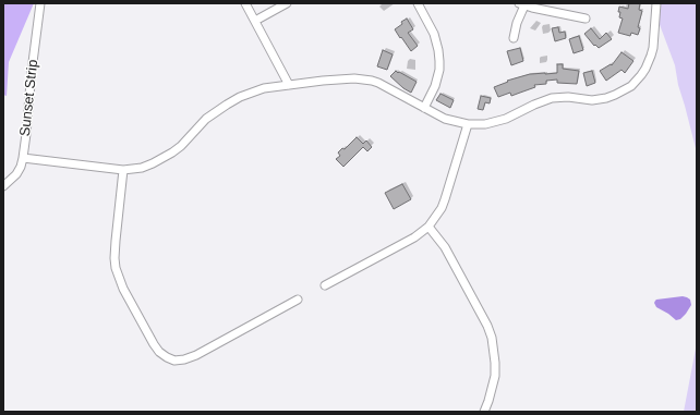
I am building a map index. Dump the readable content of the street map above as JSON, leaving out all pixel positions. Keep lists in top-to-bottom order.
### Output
{
  "streets": {
    "street": ["Sunset Strip"]
  }
}
